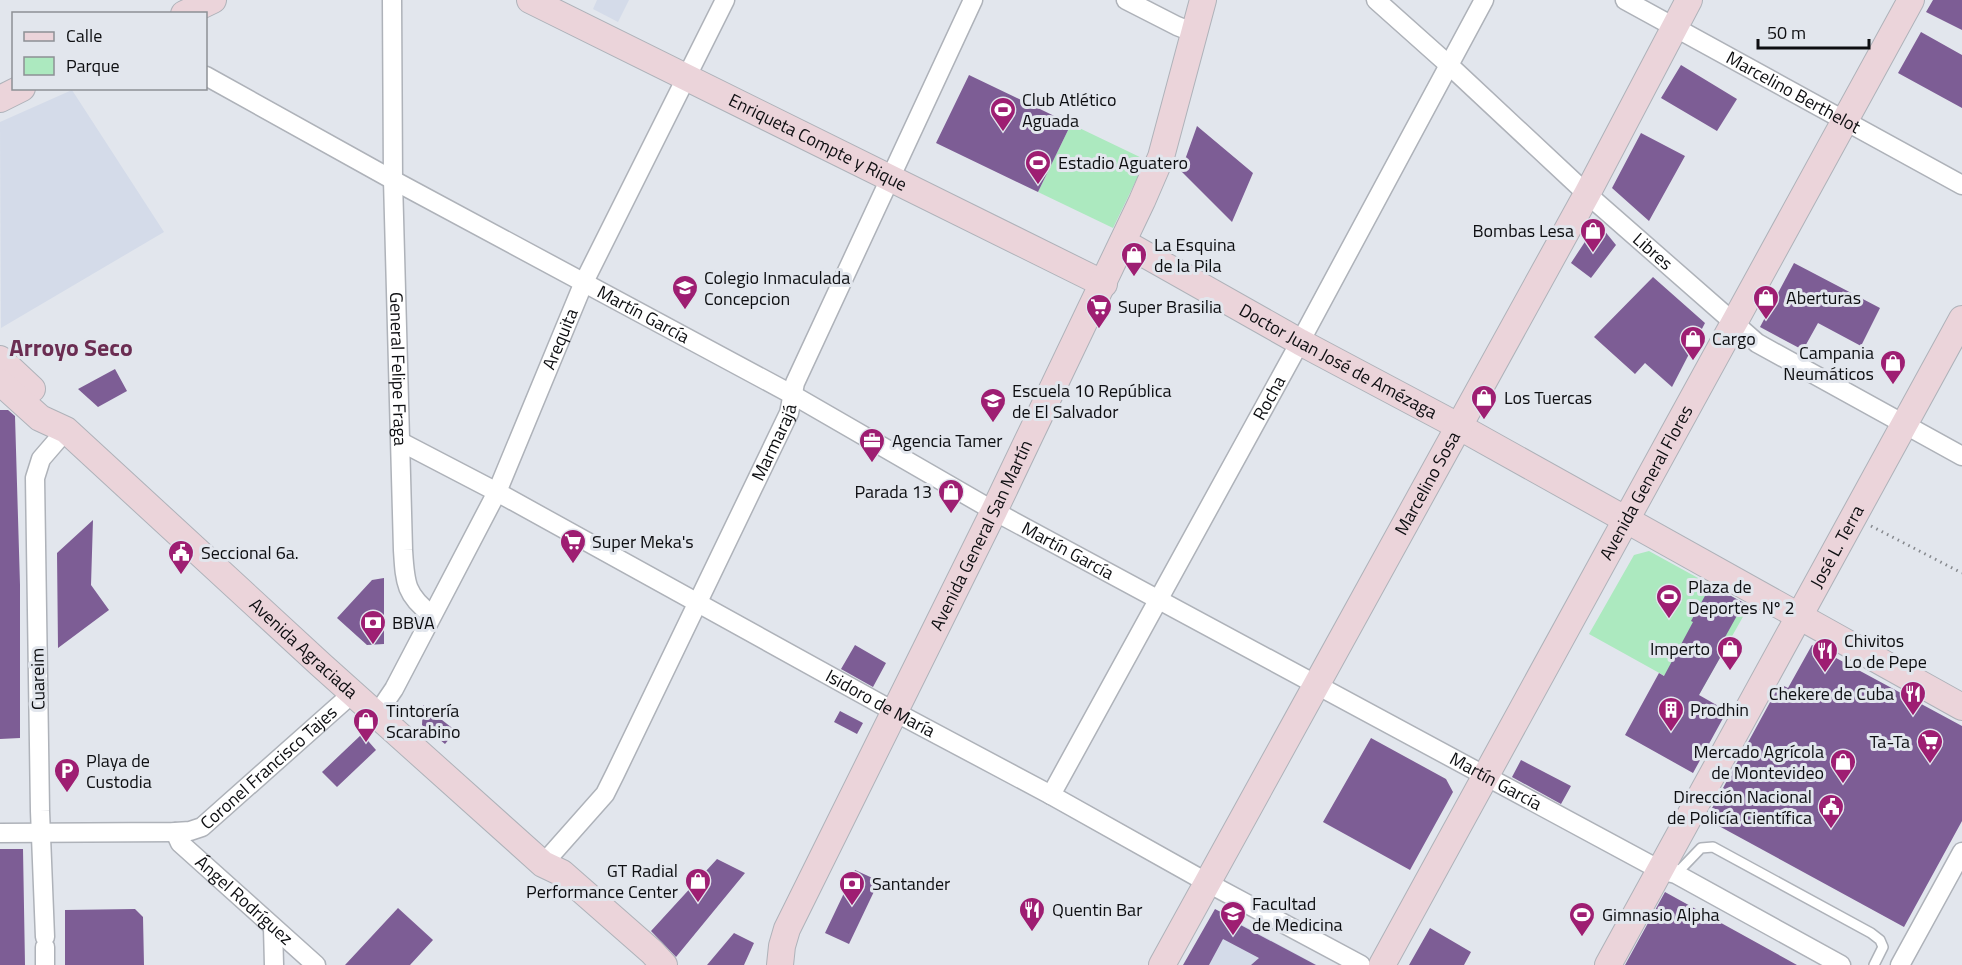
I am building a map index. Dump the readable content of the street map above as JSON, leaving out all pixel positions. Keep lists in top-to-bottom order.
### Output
{
  "streets": {
    "street": [
      "Marcelino Berthelot",
      "Enriqueta Compte y Rique",
      "Libres",
      "Martín García",
      "Arequita",
      "Doctor Juan José de Amézaga",
      "General Felipe Fraga",
      "Rocha",
      "Marmarajá",
      "Avenida General Flores",
      "Marcelino Sosa",
      "Avenida General San Martín",
      "José L. Terra",
      "Avenida Agraciada",
      "Cuareim",
      "Isidoro de María",
      "Coronel Francisco Tajes",
      "Ángel Rodríguez"
    ]
  },
  "crossings": [
    ["Marcelino Berthelot", "Avenida General Flores"],
    ["Marcelino Berthelot", "Marcelino Sosa"],
    ["Enriqueta Compte y Rique", "Arequita"],
    ["Enriqueta Compte y Rique", "Marmarajá"],
    ["Enriqueta Compte y Rique", "Avenida General San Martín"],
    ["Libres", "Rocha"],
    ["Libres", "Avenida General Flores"],
    ["Libres", "Marcelino Sosa"],
    ["Libres", "José L. Terra"],
    ["Martín García", "Arequita"],
    ["Martín García", "General Felipe Fraga"],
    ["Martín García", "Rocha"],
    ["Martín García", "Marmarajá"],
    ["Martín García", "Avenida General Flores"],
    ["Martín García", "Marcelino Sosa"],
    ["Martín García", "Avenida General San Martín"],
    ["Martín García", "José L. Terra"],
    ["Arequita", "General Felipe Fraga"],
    ["Arequita", "Isidoro de María"],
    ["Doctor Juan José de Amézaga", "Rocha"],
    ["Doctor Juan José de Amézaga", "Avenida General Flores"],
    ["Doctor Juan José de Amézaga", "Marcelino Sosa"],
    ["Doctor Juan José de Amézaga", "Avenida General San Martín"],
    ["Doctor Juan José de Amézaga", "José L. Terra"],
    ["General Felipe Fraga", "Isidoro de María"],
    ["Rocha", "Isidoro de María"],
    ["Marmarajá", "Avenida Agraciada"],
    ["Marmarajá", "Isidoro de María"],
    ["Marcelino Sosa", "Isidoro de María"],
    ["Avenida General San Martín", "Isidoro de María"],
    ["Avenida Agraciada", "Cuareim"],
    ["Avenida Agraciada", "Coronel Francisco Tajes"],
    ["Cuareim", "Coronel Francisco Tajes"],
    ["Coronel Francisco Tajes", "Ángel Rodríguez"]
  ],
  "districts": ["Arroyo Seco"],
  "places": {
    "sports": [
      "Club Atlético Aguada",
      "Estadio Aguatero",
      "Plaza de Deportes Nº 2",
      "Gimnasio Alpha"
    ],
    "shop": [
      "Bombas Lesa",
      "La Esquina de la Pila",
      "Aberturas",
      "Cargo",
      "Campania Neumáticos",
      "Los Tuercas",
      "Parada 13",
      "Imperto",
      "Tintorería Scarabino",
      "Mercado Agrícola de Montevideo",
      "GT Radial Performance Center"
    ],
    "school or university": ["Colegio Inmaculada Concepcion", "Escuela 10 República de El Salvador", "Facultad de Medicina"],
    "supermarket": ["Super Brasilia", "Super Meka's", "Ta-Ta"],
    "office": ["Agencia Tamer"],
    "public building": ["Seccional 6a.", "Dirección Nacional de Policía Científica"],
    "bank": ["BBVA", "Santander"],
    "restaurant": ["Chivitos Lo de Pepe", "Chekere de Cuba", "Quentin Bar"],
    "building": ["Prodhin"],
    "parking": ["Playa de Custodia"]
  },
  "legend": ["Calle", "Parque"],
  "scale_bar": "50 m"
}
